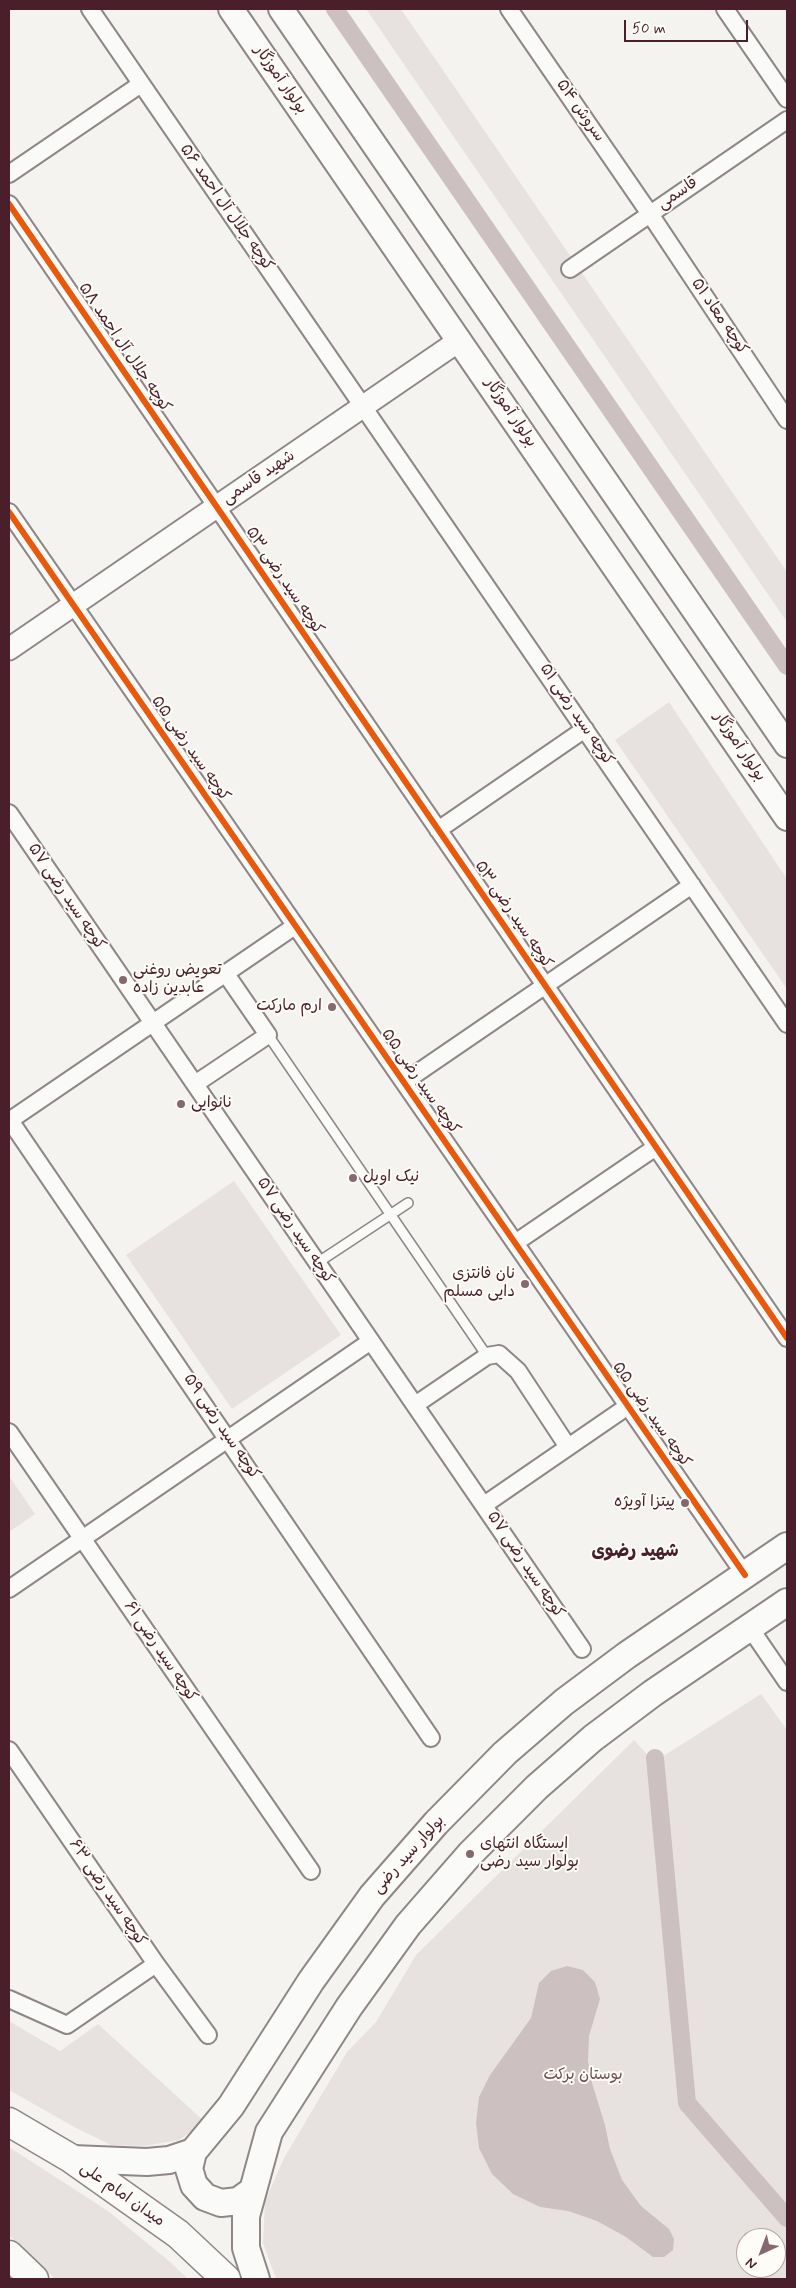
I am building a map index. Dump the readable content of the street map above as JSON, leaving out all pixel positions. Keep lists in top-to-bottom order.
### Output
{
  "streets": {
    "highway": ["میدان امام علی"],
    "main road": ["بولوار آموزگار", "بولوار سید رضی"],
    "street": [
      "سروش ۵۴",
      "قاسمی",
      "کوچه جلال آل احمد ۵۶",
      "کوچه معاد ۵۱",
      "کوچه جلال آل احمد ۵۸",
      "شهید قاسمی",
      "کوچه سید رضی ۵۳",
      "کوچه سید رضی ۵۱",
      "کوچه سید رضی ۵۵",
      "کوچه سید رضی ۵۷",
      "کوچه سید رضی ۵۹",
      "کوچه سید رضی ۶۱",
      "کوچه سید رضی ۶۳"
    ]
  },
  "crossings": [
    ["بولوار آموزگار", "شهید قاسمی"],
    ["سروش ۵۴", "قاسمی"],
    ["سروش ۵۴", "کوچه معاد ۵۱"],
    ["قاسمی", "کوچه معاد ۵۱"],
    ["کوچه جلال آل احمد ۵۶", "شهید قاسمی"],
    ["کوچه جلال آل احمد ۵۶", "کوچه سید رضی ۵۱"],
    ["کوچه جلال آل احمد ۵۸", "شهید قاسمی"],
    ["کوچه جلال آل احمد ۵۸", "کوچه سید رضی ۵۳"],
    ["شهید قاسمی", "کوچه سید رضی ۵۳"],
    ["شهید قاسمی", "کوچه سید رضی ۵۱"],
    ["شهید قاسمی", "کوچه سید رضی ۵۵"],
    ["کوچه سید رضی ۵۵", "بولوار سید رضی"]
  ],
  "districts": ["شهید رضوی"],
  "parks": ["بوستان برکت"],
  "places": [
    "تعویض روغنی عابدین زاده",
    "ارم مارکت",
    "نانوایی",
    "نیک اویل",
    "نان فانتزی دایی مسلم",
    "پیتزا آویژه",
    "ایستگاه انتهای بولوار سید رضی"
  ],
  "scale_bar": "50 m",
  "north": "bottom left"
}
